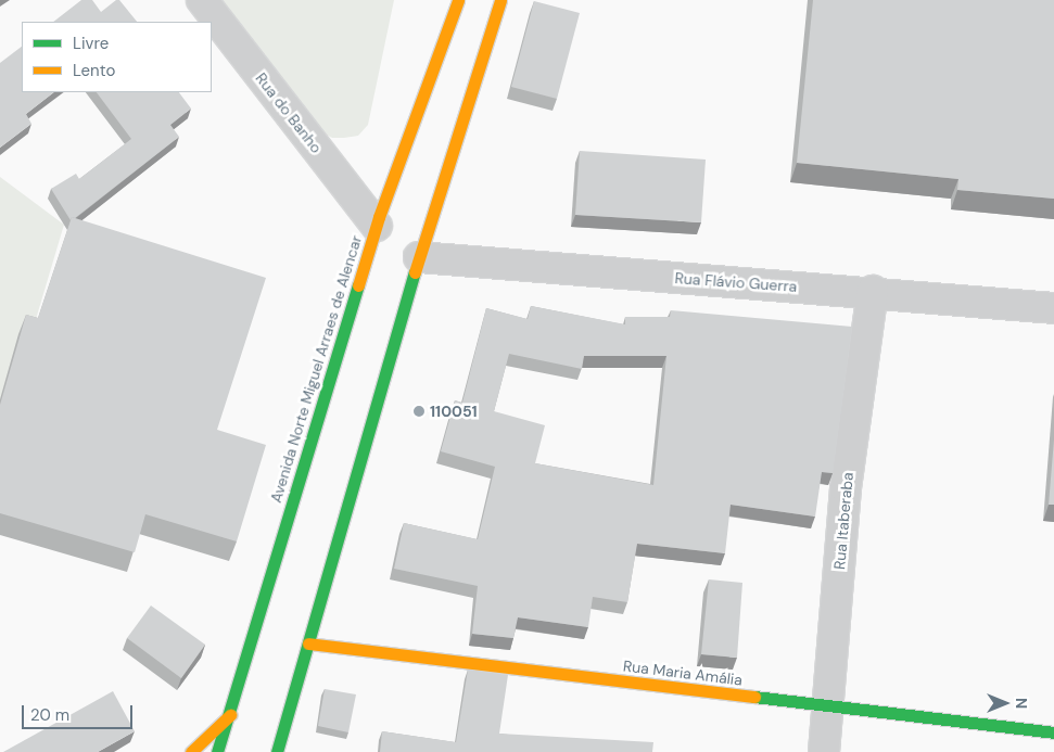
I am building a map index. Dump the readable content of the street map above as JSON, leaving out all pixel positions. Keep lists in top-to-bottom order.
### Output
{
  "streets": {
    "main road": ["Avenida Norte Miguel Arraes de Alencar", "Rua Maria Amália"],
    "street": ["Rua do Banho", "Rua Flávio Guerra", "Rua Itaberaba"]
  },
  "crossings": [
    ["Rua do Banho", "Avenida Norte Miguel Arraes de Alencar"],
    ["Rua Flávio Guerra", "Rua Itaberaba"],
    ["Rua Itaberaba", "Rua Maria Amália"]
  ],
  "places": ["110051"],
  "legend": ["Livre", "Lento"],
  "scale_bar": "20 m",
  "north": "right"
}
